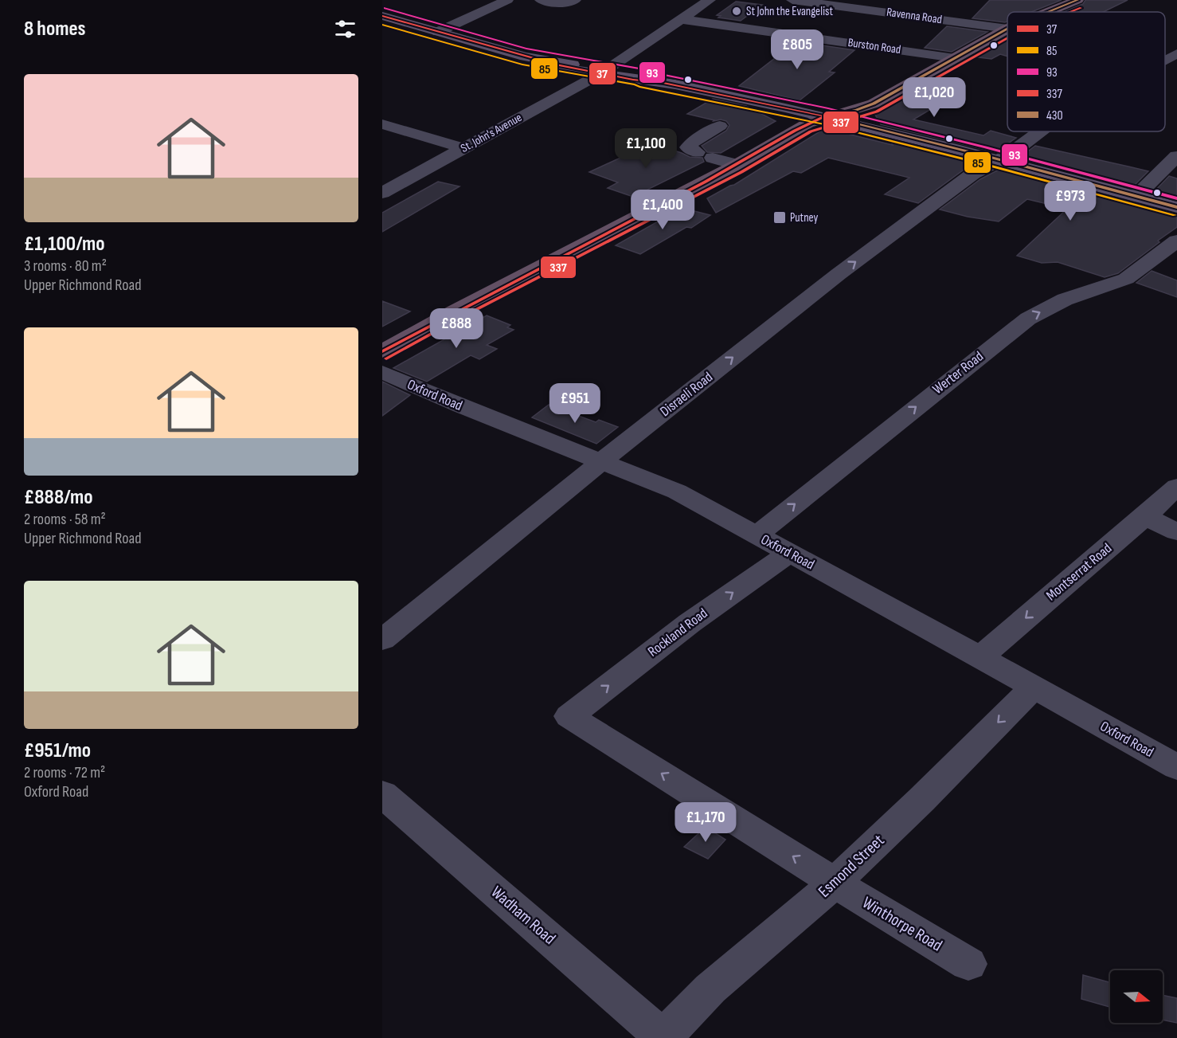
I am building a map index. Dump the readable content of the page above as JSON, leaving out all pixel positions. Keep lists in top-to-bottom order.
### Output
{
  "streets": {
    "street": [
      "Ravenna Road",
      "Burston Road",
      "St. John's Avenue",
      "Werter Road",
      "Disraeli Road",
      "Oxford Road",
      "Montserrat Road",
      "Rockland Road",
      "Esmond Street",
      "Wadham Road",
      "Winthorpe Road"
    ]
  },
  "crossings": [
    ["Burston Road", "St. John's Avenue"],
    ["Werter Road", "Oxford Road"],
    ["Disraeli Road", "Oxford Road"],
    ["Oxford Road", "Montserrat Road"],
    ["Oxford Road", "Rockland Road"],
    ["Oxford Road", "Esmond Street"],
    ["Rockland Road", "Winthorpe Road"],
    ["Esmond Street", "Wadham Road"],
    ["Esmond Street", "Winthorpe Road"]
  ],
  "one_way": [
    "Werter Road",
    "Disraeli Road",
    "Montserrat Road",
    "Rockland Road",
    "Esmond Street",
    "Winthorpe Road"
  ],
  "places": {
    "other": ["St John the Evangelist"],
    "transit": ["Putney"]
  },
  "lines": [
    "transit line 430",
    "transit line 93",
    "transit line 337",
    "transit line 37",
    "transit line 85"
  ],
  "legend": [
    "37",
    "85",
    "93",
    "337",
    "430"
  ],
  "north": "right",
  "page": {
    "heading": "8 homes",
    "price": [
      "£805",
      "£1,020",
      "£1,100",
      "£973",
      "£1,400",
      "£888",
      "£951",
      "£1,170"
    ],
    "list": [
      {
        "name": "£1,100/mo",
        "note": "3 rooms · 80 m² · Upper Richmond Road"
      },
      {
        "name": "£888/mo",
        "note": "2 rooms · 58 m² · Upper Richmond Road"
      },
      {
        "name": "£951/mo",
        "note": "2 rooms · 72 m² · Oxford Road"
      }
    ]
  }
}
